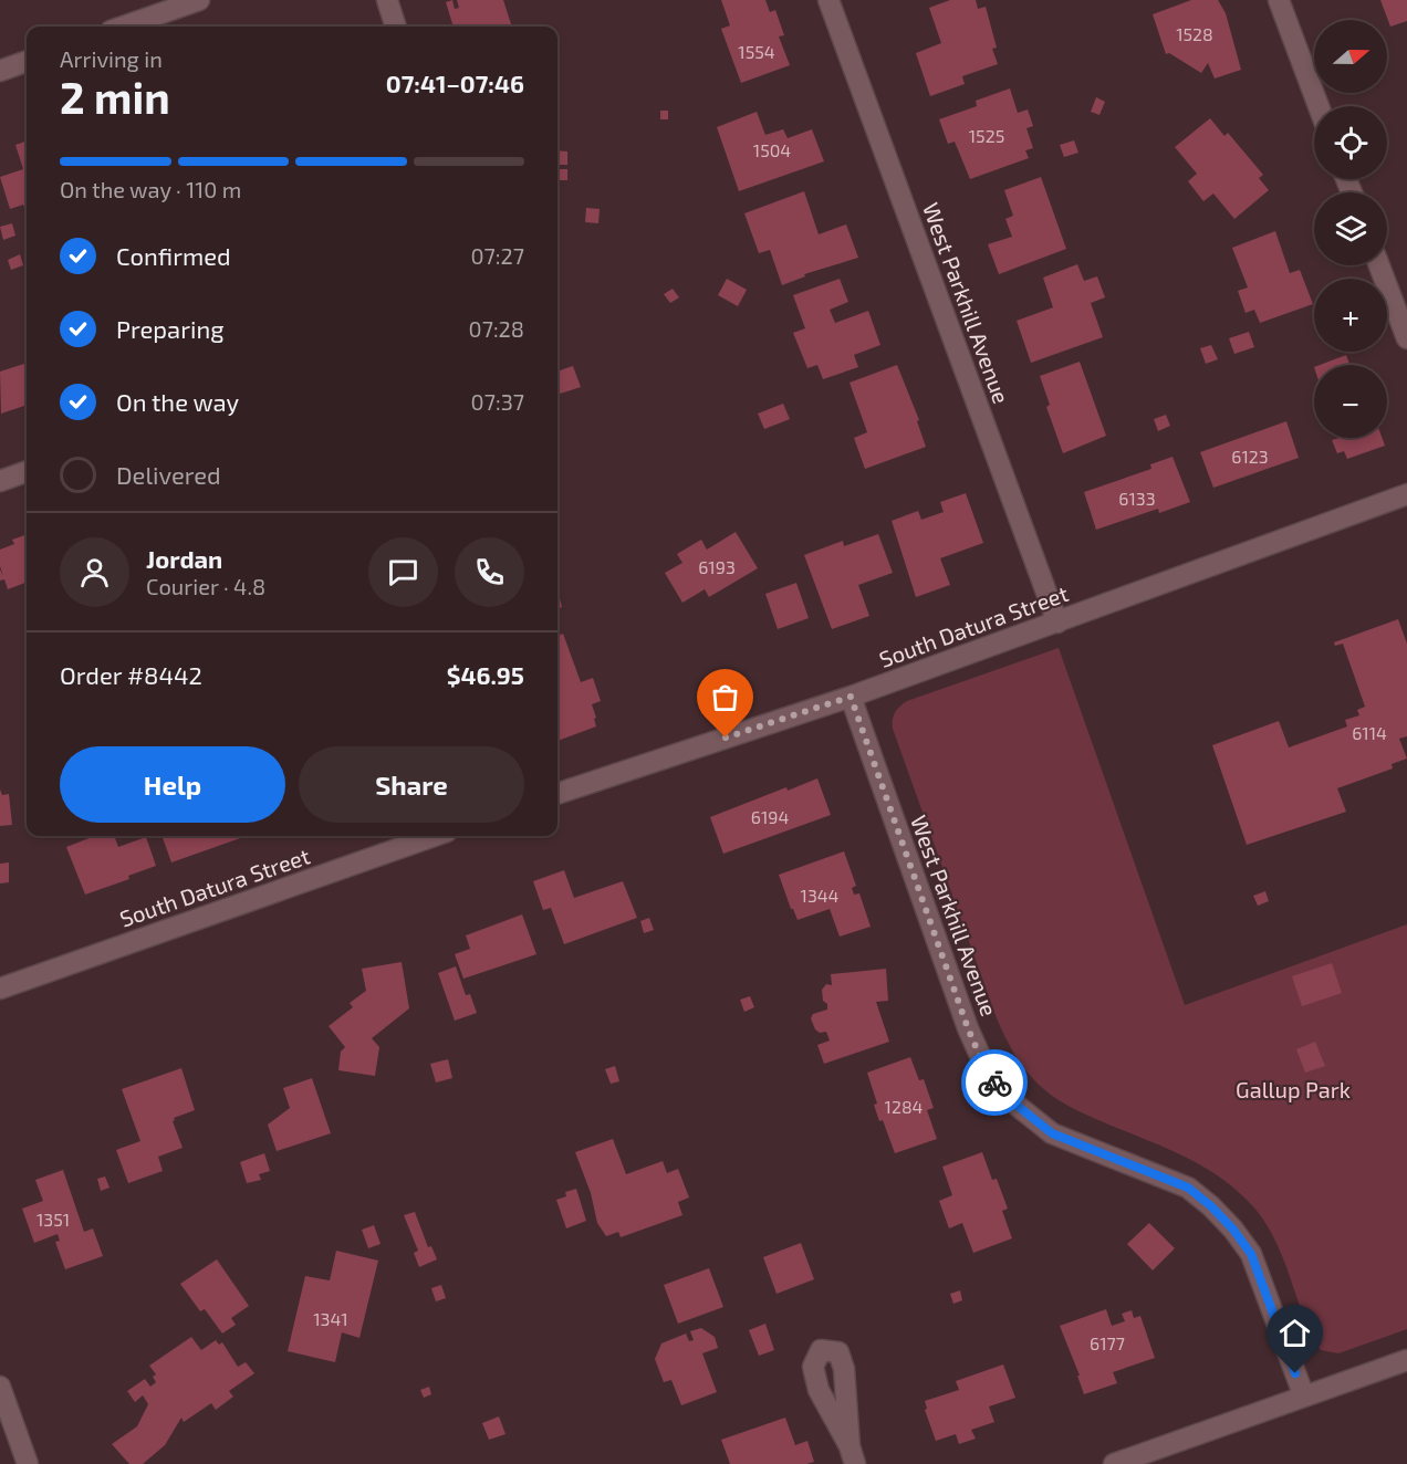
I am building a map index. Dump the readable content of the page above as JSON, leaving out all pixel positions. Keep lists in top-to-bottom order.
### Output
{
  "streets": {
    "street": ["West Parkhill Avenue", "South Datura Street"]
  },
  "crossings": [
    ["West Parkhill Avenue", "South Datura Street"]
  ],
  "parks": ["Gallup Park"],
  "house_numbers": [
    "1528",
    "1554",
    "1525",
    "1504",
    "6123",
    "6133",
    "6193",
    "6114",
    "6194",
    "1344",
    "1284",
    "1351",
    "1341",
    "6177"
  ],
  "north": "right",
  "page": {
    "map_buttons": ["+", "−"],
    "heading": ["2 min", "Arriving in", "07:41–07:46"],
    "panel": [
      "Jordan",
      "Courier · 4.8",
      "Order #8442",
      "$46.95"
    ],
    "bar": "On the way · 110 m",
    "list": [
      ["Confirmed", "07:27"],
      ["Preparing", "07:28"],
      ["On the way", "07:37"],
      "Delivered"
    ],
    "buttons": ["Help", "Share"]
  }
}
